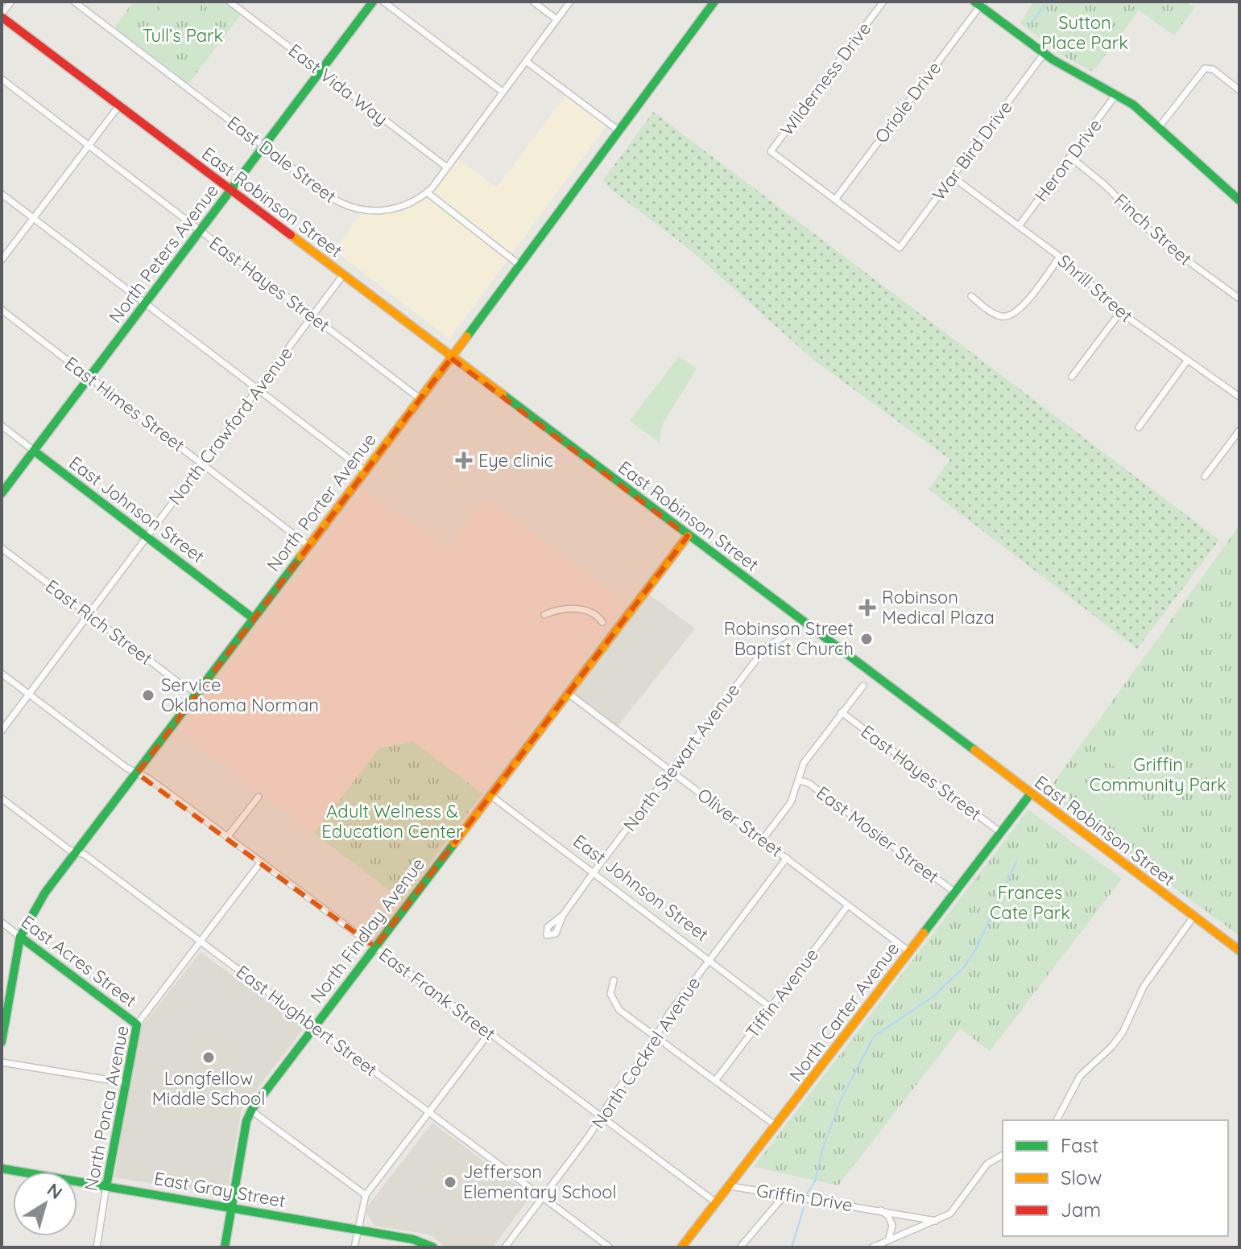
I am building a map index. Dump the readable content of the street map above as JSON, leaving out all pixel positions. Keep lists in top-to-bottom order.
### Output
{
  "streets": {
    "street": [
      "Wilderness Drive",
      "East Vida Way",
      "Oriole Drive",
      "War Bird Drive",
      "East Dale Street",
      "Heron Drive",
      "East Robinson Street",
      "Finch Street",
      "North Peters Avenue",
      "East Hayes Street",
      "Shrill Street",
      "East Himes Street",
      "North Crawford Avenue",
      "North Porter Avenue",
      "East Johnson Street",
      "East Rich Street",
      "North Stewart Avenue",
      "Oliver Street",
      "East Mosier Street",
      "North Findlay Avenue",
      "East Acres Street",
      "Tiffin Avenue",
      "East Frank Street",
      "North Carter Avenue",
      "East Hughbert Street",
      "North Cockrel Avenue",
      "North Ponca Avenue",
      "East Gray Street",
      "Griffin Drive"
    ]
  },
  "crossings": [
    ["Wilderness Drive", "Oriole Drive"],
    ["Wilderness Drive", "War Bird Drive"],
    ["East Vida Way", "North Peters Avenue"],
    ["War Bird Drive", "Shrill Street"],
    ["East Dale Street", "North Peters Avenue"],
    ["Heron Drive", "Finch Street"],
    ["Heron Drive", "Shrill Street"],
    ["East Robinson Street", "North Peters Avenue"],
    ["East Robinson Street", "North Crawford Avenue"],
    ["East Robinson Street", "North Porter Avenue"],
    ["East Robinson Street", "North Findlay Avenue"],
    ["East Robinson Street", "North Carter Avenue"],
    ["North Peters Avenue", "East Hayes Street"],
    ["North Peters Avenue", "East Himes Street"],
    ["North Peters Avenue", "East Johnson Street"],
    ["East Hayes Street", "North Crawford Avenue"],
    ["East Hayes Street", "North Porter Avenue"],
    ["East Hayes Street", "North Carter Avenue"],
    ["East Himes Street", "North Crawford Avenue"],
    ["East Himes Street", "North Porter Avenue"],
    ["North Crawford Avenue", "East Johnson Street"],
    ["North Crawford Avenue", "East Rich Street"],
    ["North Crawford Avenue", "East Frank Street"],
    ["North Porter Avenue", "East Johnson Street"],
    ["North Porter Avenue", "East Rich Street"],
    ["North Porter Avenue", "East Acres Street"],
    ["North Porter Avenue", "East Frank Street"],
    ["North Porter Avenue", "East Hughbert Street"],
    ["East Johnson Street", "North Stewart Avenue"],
    ["East Johnson Street", "North Findlay Avenue"],
    ["East Johnson Street", "Tiffin Avenue"],
    ["East Johnson Street", "North Cockrel Avenue"],
    ["North Stewart Avenue", "Oliver Street"],
    ["Oliver Street", "North Findlay Avenue"],
    ["Oliver Street", "Tiffin Avenue"],
    ["Oliver Street", "North Carter Avenue"],
    ["Oliver Street", "North Cockrel Avenue"],
    ["East Mosier Street", "North Carter Avenue"],
    ["North Findlay Avenue", "East Frank Street"],
    ["North Findlay Avenue", "East Hughbert Street"],
    ["North Findlay Avenue", "East Gray Street"],
    ["East Acres Street", "North Ponca Avenue"],
    ["East Frank Street", "North Carter Avenue"],
    ["East Frank Street", "North Cockrel Avenue"],
    ["East Frank Street", "North Ponca Avenue"],
    ["North Carter Avenue", "Griffin Drive"],
    ["East Hughbert Street", "North Cockrel Avenue"],
    ["East Hughbert Street", "North Ponca Avenue"],
    ["North Ponca Avenue", "East Gray Street"]
  ],
  "parks": [
    "Sutton Place Park",
    "Tull’s Park",
    "Griffin Community Park",
    "Adult Welness & Education Center",
    "Frances Cate Park"
  ],
  "places": {
    "health": ["Eye clinic", "Robinson Medical Plaza"],
    "other": [
      "Robinson Street Baptist Church",
      "Service Oklahoma Norman",
      "Longfellow Middle School",
      "Jefferson Elementary School"
    ]
  },
  "legend": ["Fast", "Slow", "Jam"],
  "north": "top right"
}
